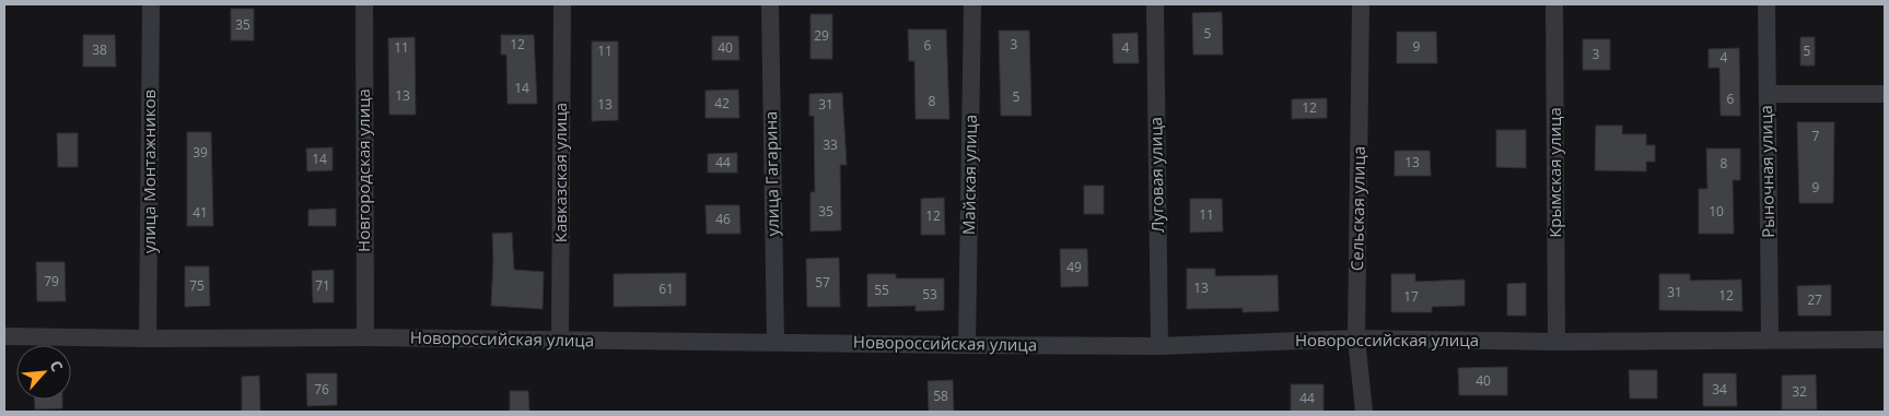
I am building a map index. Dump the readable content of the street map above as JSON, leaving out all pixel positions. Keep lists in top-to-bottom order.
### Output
{
  "streets": {
    "street": [
      "Новгородская улица",
      "улица Монтажников",
      "Рыночная улица",
      "Кавказская улица",
      "Крымская улица",
      "улица Гагарина",
      "Майская улица",
      "Луговая улица",
      "Сельская улица",
      "Новороссийская улица"
    ]
  },
  "crossings": [
    ["Новгородская улица", "Новороссийская улица"],
    ["улица Монтажников", "Новороссийская улица"],
    ["Рыночная улица", "Новороссийская улица"],
    ["Кавказская улица", "Новороссийская улица"],
    ["Крымская улица", "Новороссийская улица"],
    ["улица Гагарина", "Новороссийская улица"],
    ["Майская улица", "Новороссийская улица"],
    ["Луговая улица", "Новороссийская улица"],
    ["Сельская улица", "Новороссийская улица"]
  ],
  "house_numbers": [
    "35",
    "5",
    "29",
    "12",
    "3",
    "6",
    "9",
    "11",
    "40",
    "4",
    "38",
    "11",
    "5",
    "3",
    "4",
    "14",
    "13",
    "5",
    "6",
    "8",
    "42",
    "13",
    "31",
    "12",
    "7",
    "33",
    "39",
    "14",
    "44",
    "13",
    "8",
    "9",
    "35",
    "10",
    "41",
    "11",
    "12",
    "46",
    "49",
    "79",
    "57",
    "75",
    "71",
    "13",
    "61",
    "55",
    "31",
    "53",
    "12",
    "17",
    "27",
    "40",
    "76",
    "34",
    "32",
    "58",
    "44"
  ],
  "north": "top right"
}
